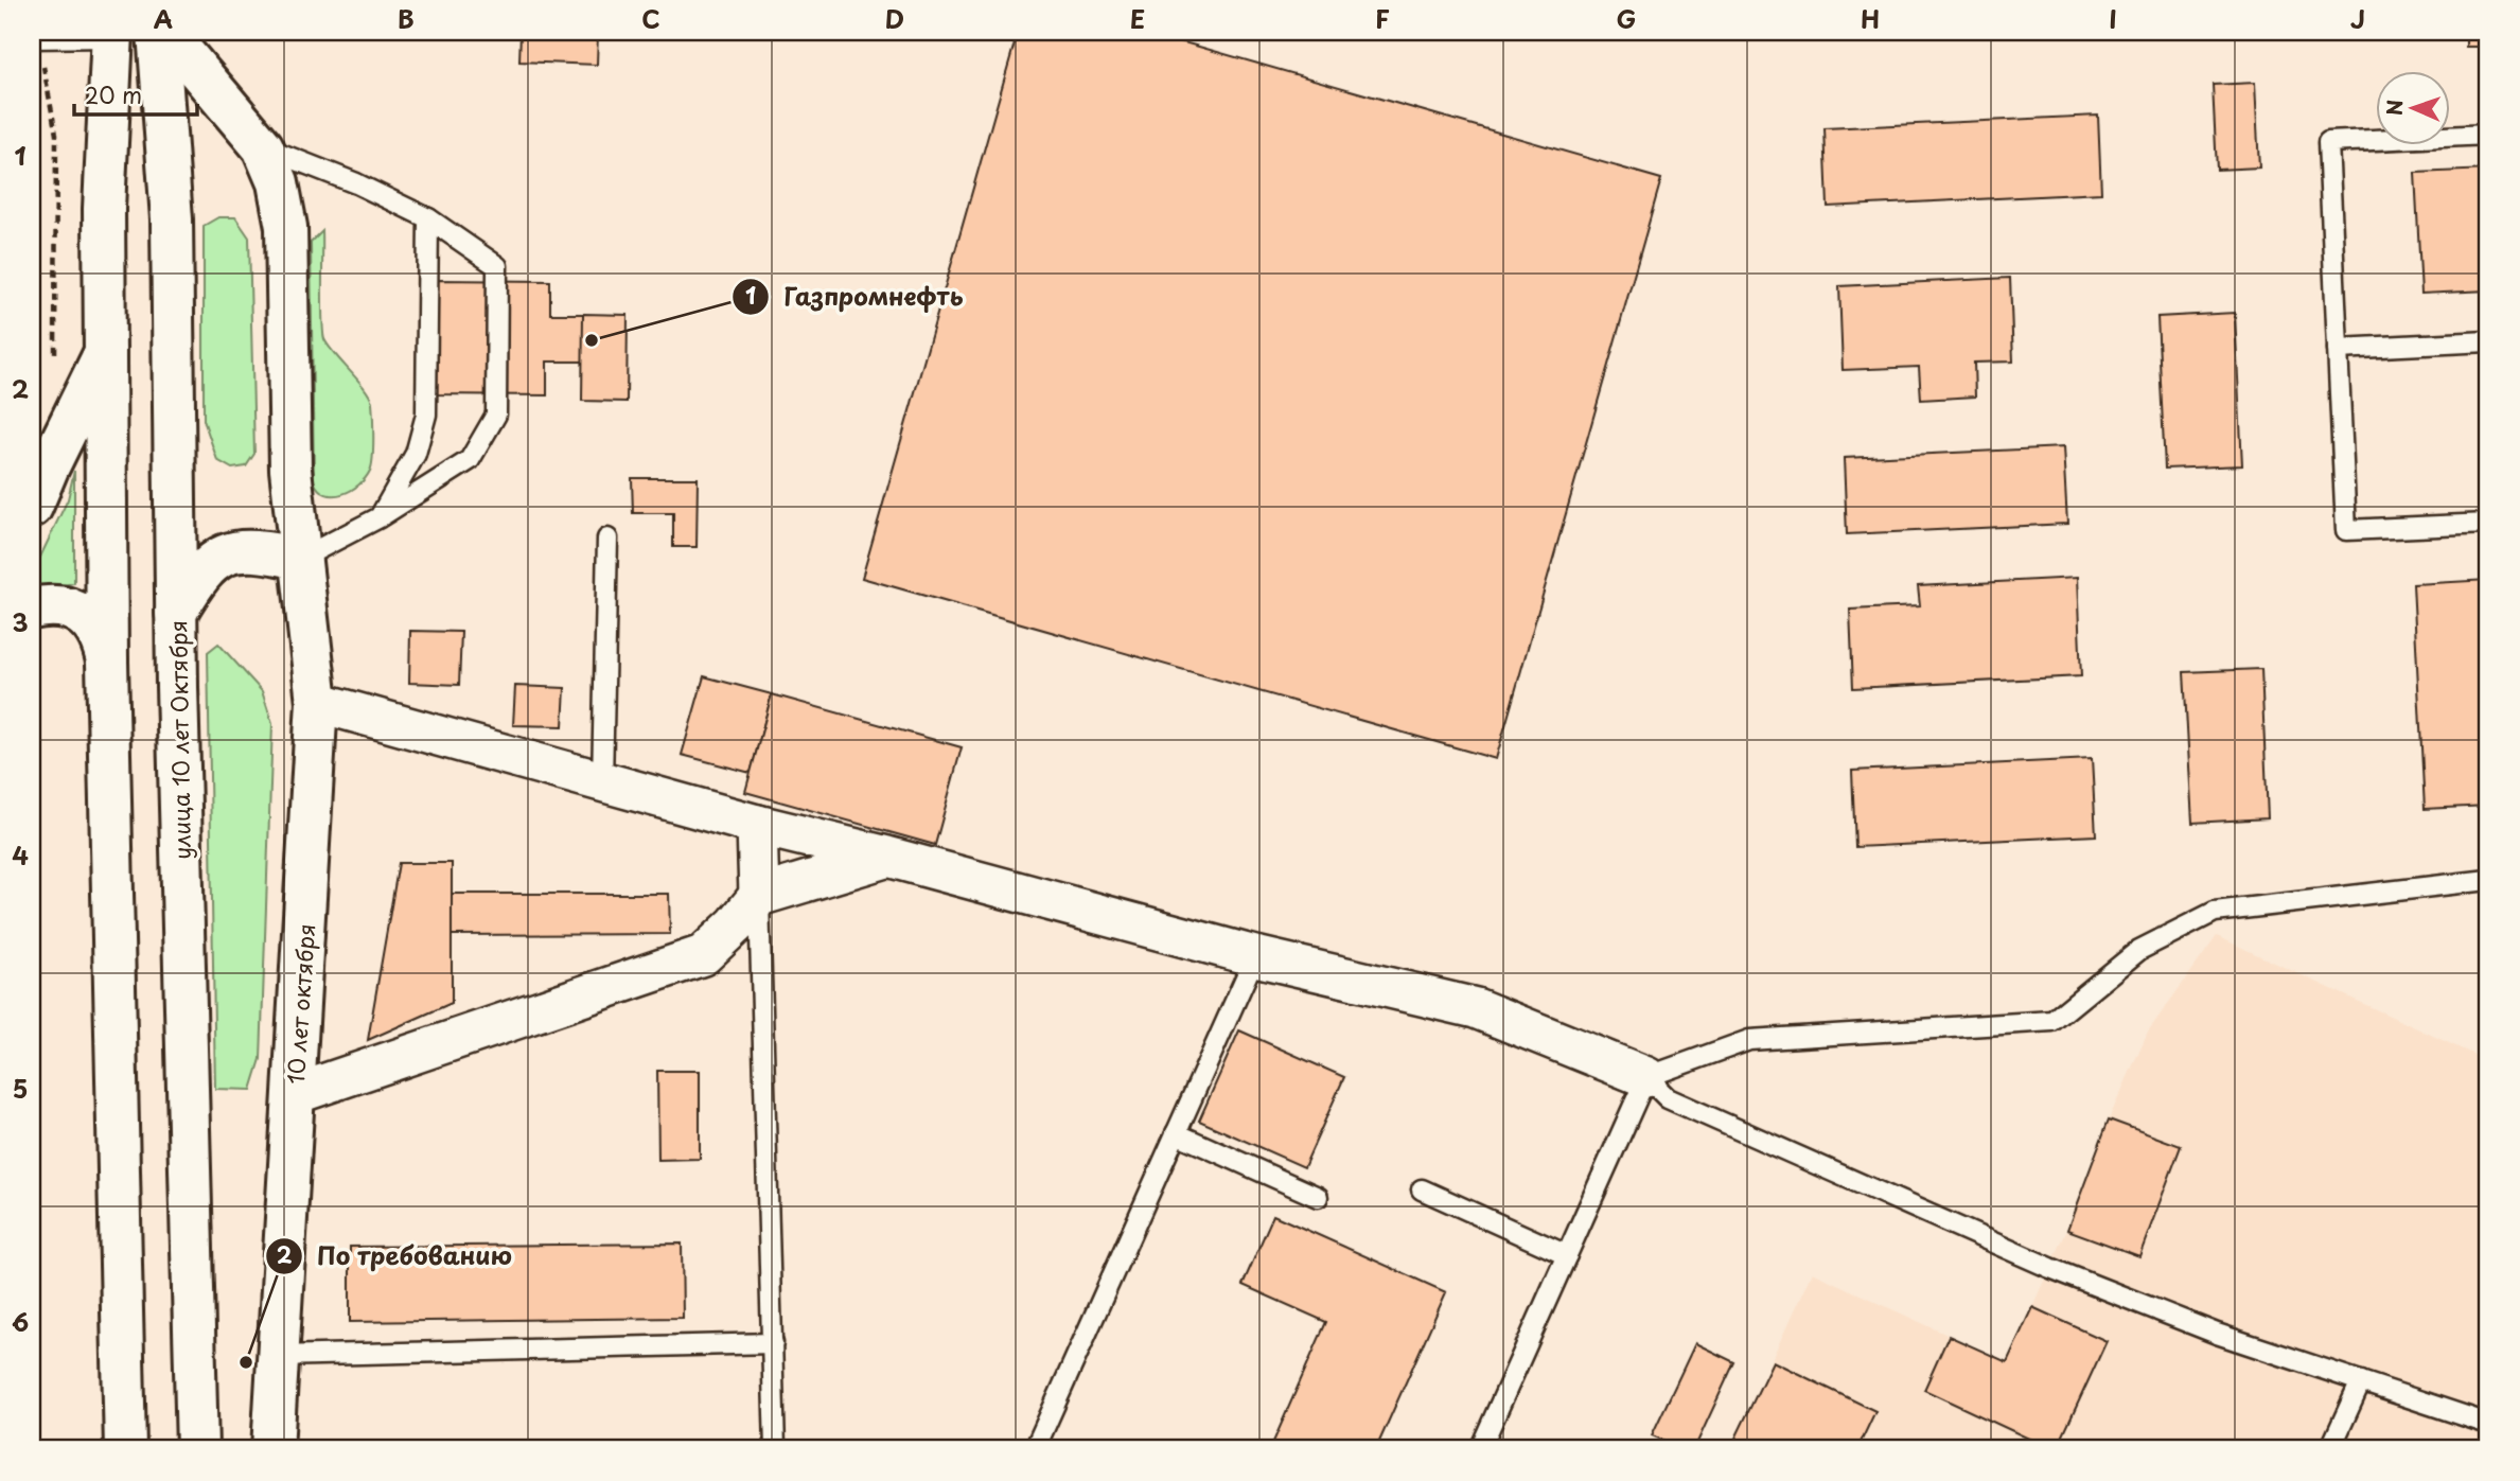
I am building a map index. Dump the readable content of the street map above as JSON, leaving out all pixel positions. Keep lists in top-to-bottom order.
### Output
{
  "streets": {
    "main road": ["улица 10 лет Октября", "10 лет октября"]
  },
  "places": ["Газпромнефть", "По требованию"],
  "scale_bar": "20 m",
  "north": "left",
  "grid": {
    "columns": [
      "A",
      "B",
      "C",
      "D",
      "E",
      "F",
      "G",
      "H",
      "I",
      "J"
    ],
    "rows": [
      "1",
      "2",
      "3",
      "4",
      "5",
      "6"
    ]
  }
}
